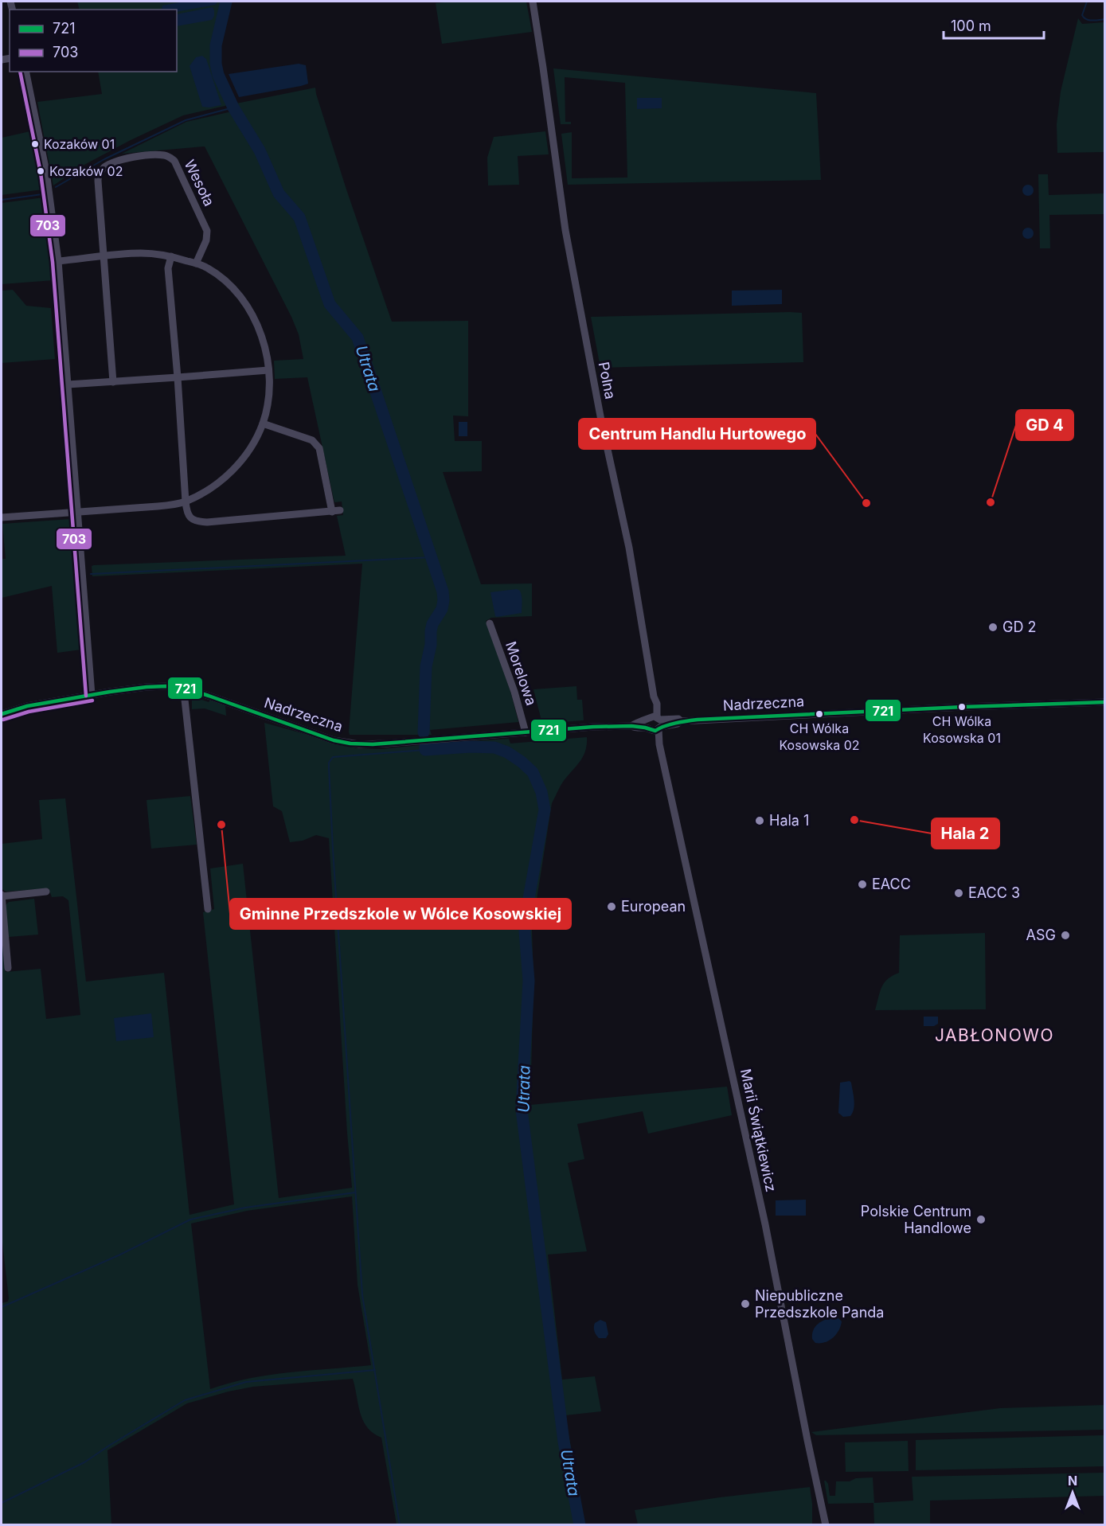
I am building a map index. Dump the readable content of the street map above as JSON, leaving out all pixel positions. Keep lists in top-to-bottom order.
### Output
{
  "streets": {
    "street": [
      "Wesoła",
      "Polna",
      "Morelowa",
      "Nadrzeczna",
      "Marii Świątkiewicz"
    ]
  },
  "crossings": [
    ["Polna", "Nadrzeczna"],
    ["Polna", "Marii Świątkiewicz"],
    ["Morelowa", "Nadrzeczna"],
    ["Nadrzeczna", "Marii Świątkiewicz"]
  ],
  "districts": ["JABŁONOWO"],
  "water": ["Utrata"],
  "places": [
    "Kozaków 01",
    "Kozaków 02",
    "GD 4",
    "Centrum Handlu Hurtowego",
    "GD 2",
    "CH Wólka Kosowska 01",
    "CH Wólka Kosowska 02",
    "Hala 2",
    "Hala 1",
    "Gminne Przedszkole w Wólce Kosowskiej",
    "EACC",
    "EACC 3",
    "European",
    "ASG",
    "Polskie Centrum Handlowe",
    "Niepubliczne Przedszkole Panda"
  ],
  "lines": ["transit line 703", "transit line 721"],
  "legend": ["721", "703"],
  "scale_bar": "100 m",
  "north": "top"
}
